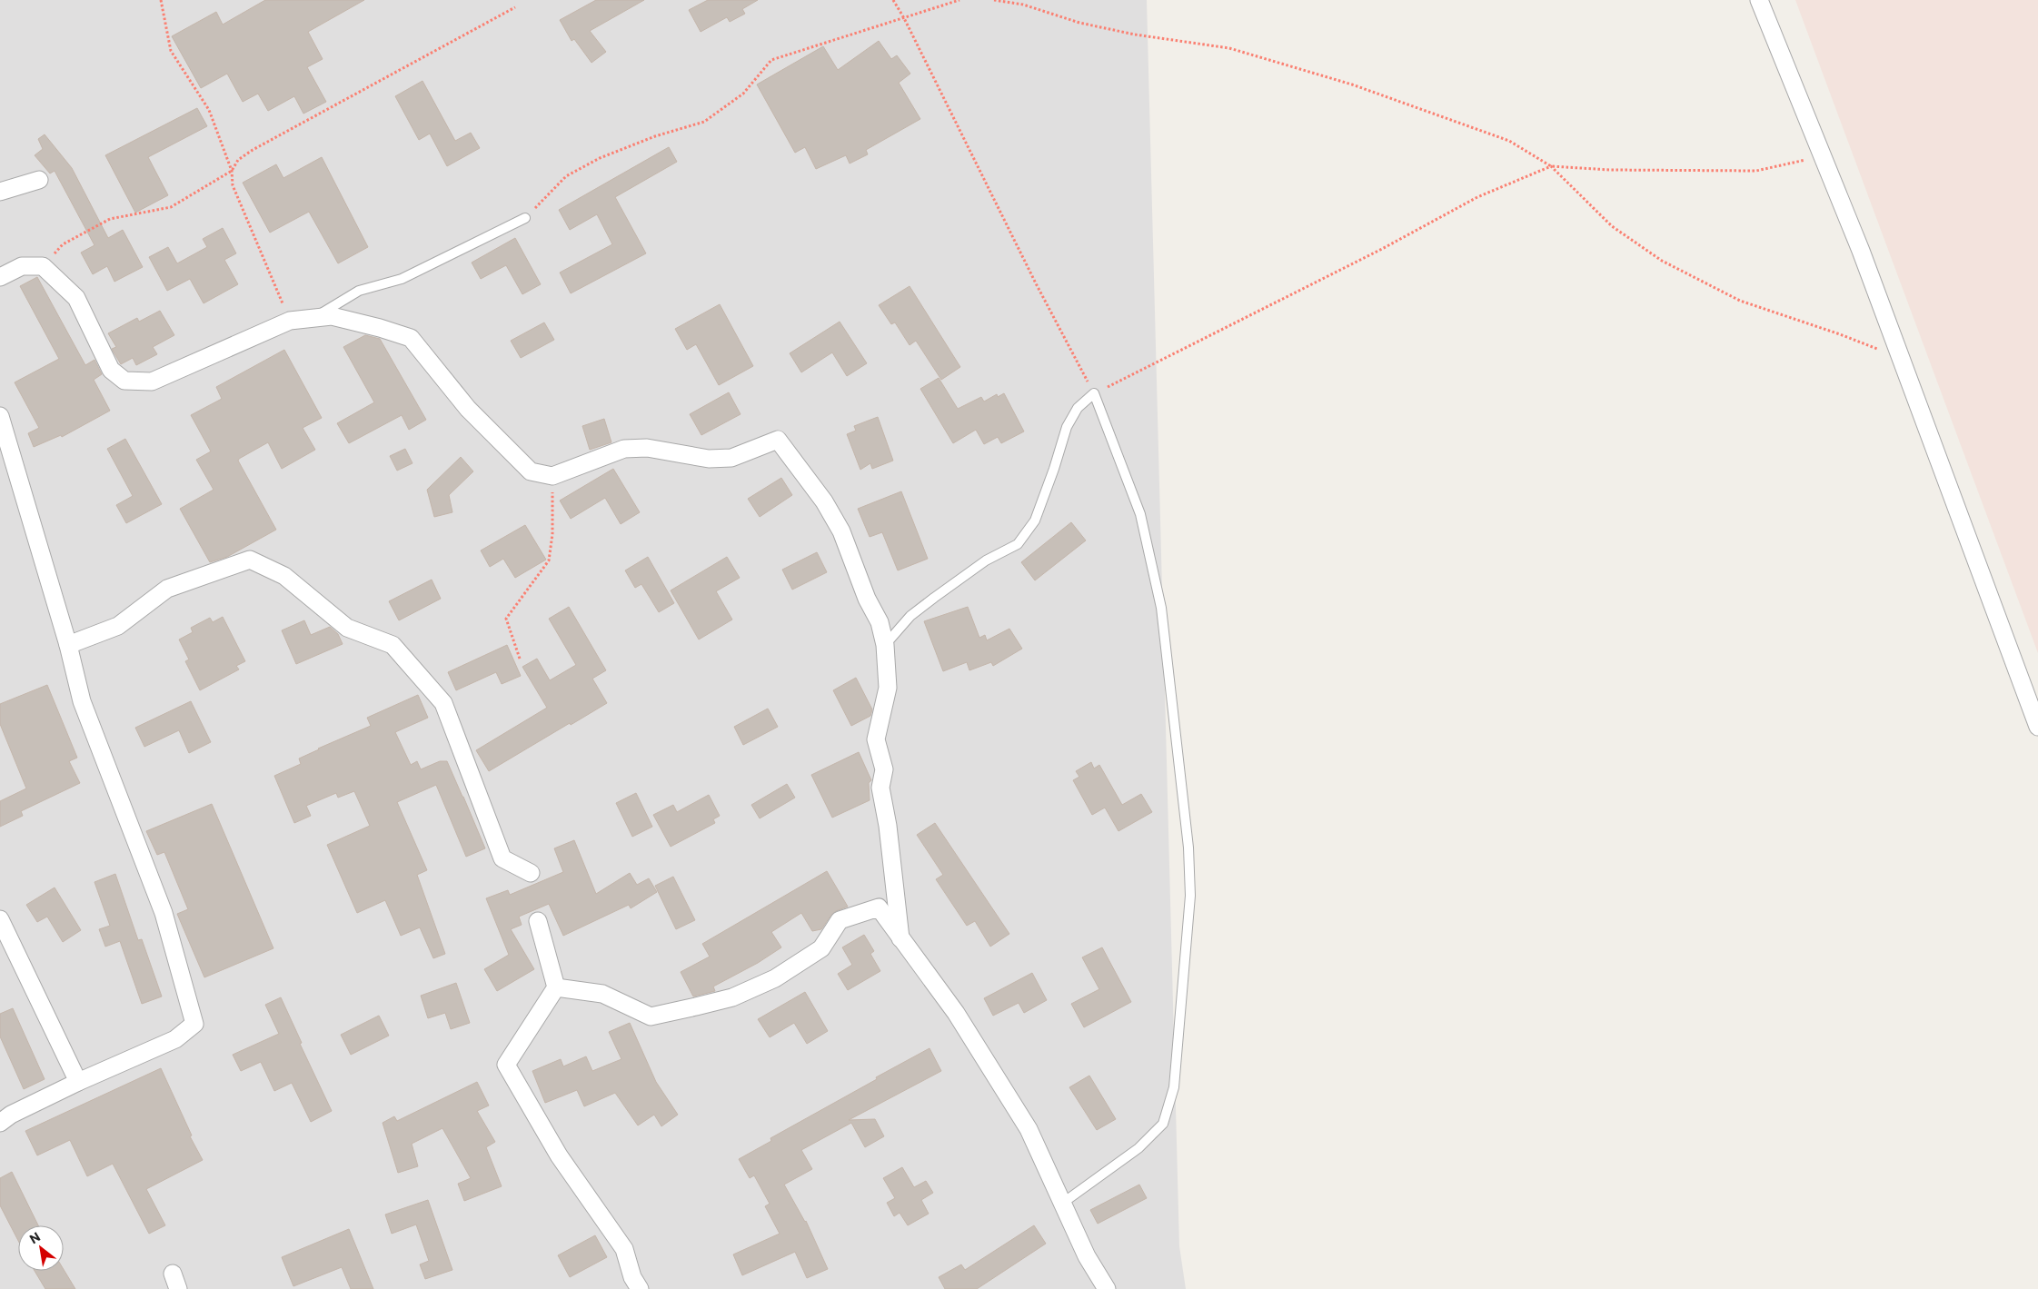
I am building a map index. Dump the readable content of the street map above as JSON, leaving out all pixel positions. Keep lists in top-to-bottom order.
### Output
{
  "north": "top left"
}
